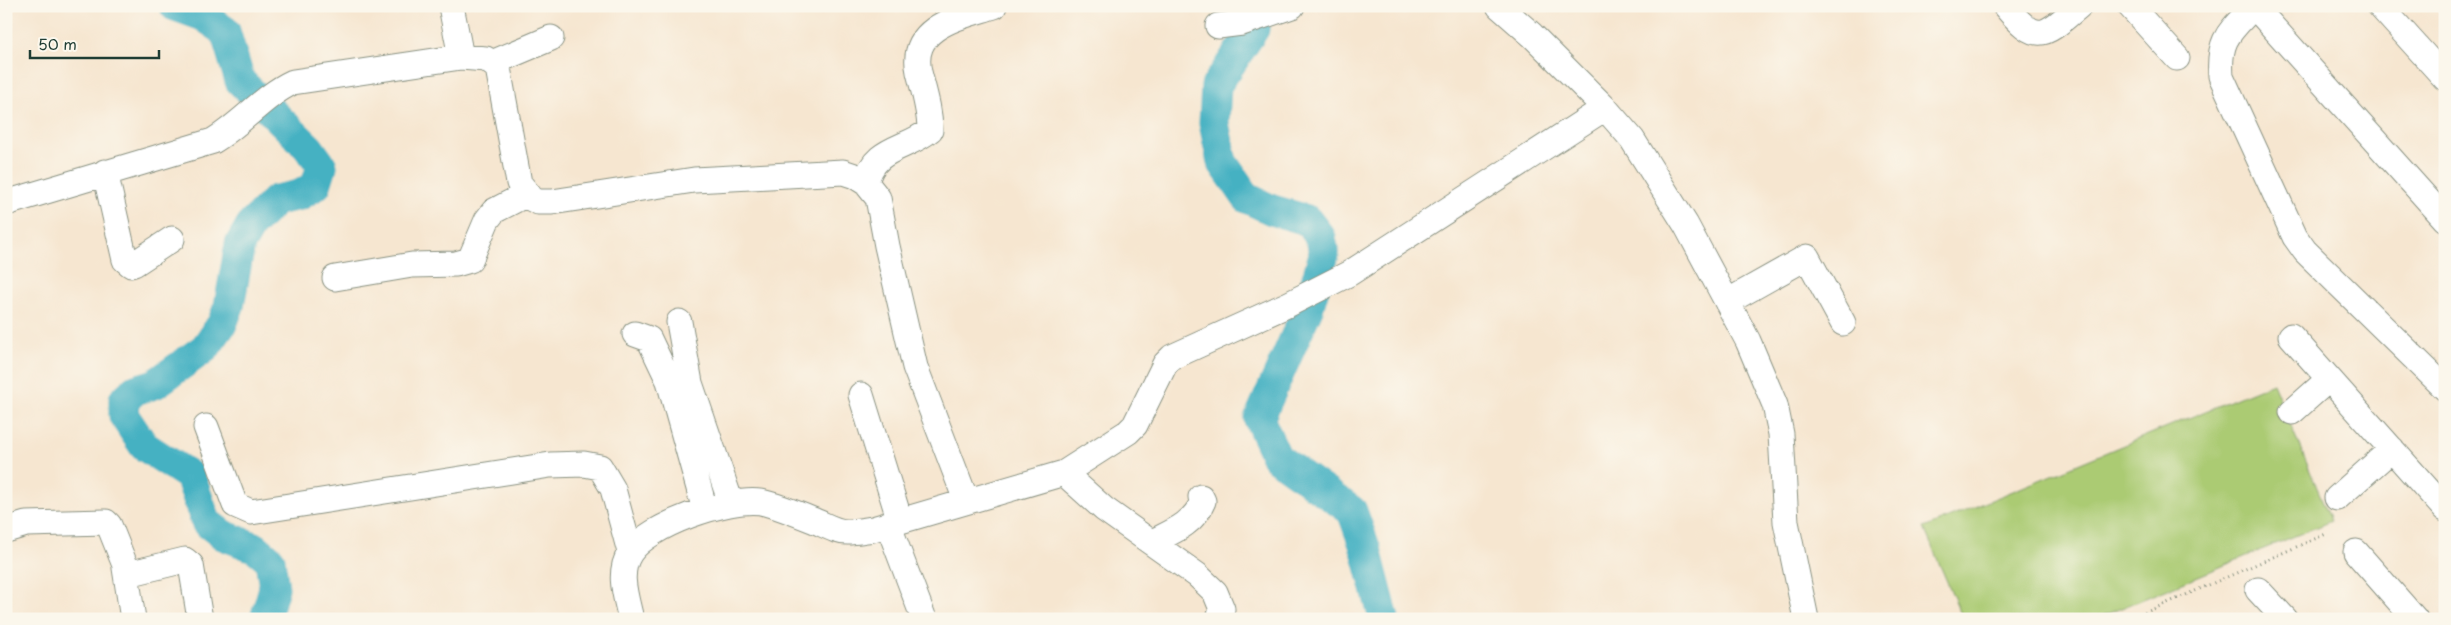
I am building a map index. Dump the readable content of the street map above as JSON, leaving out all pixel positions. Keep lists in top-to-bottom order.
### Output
{
  "scale_bar": "50 m"
}
